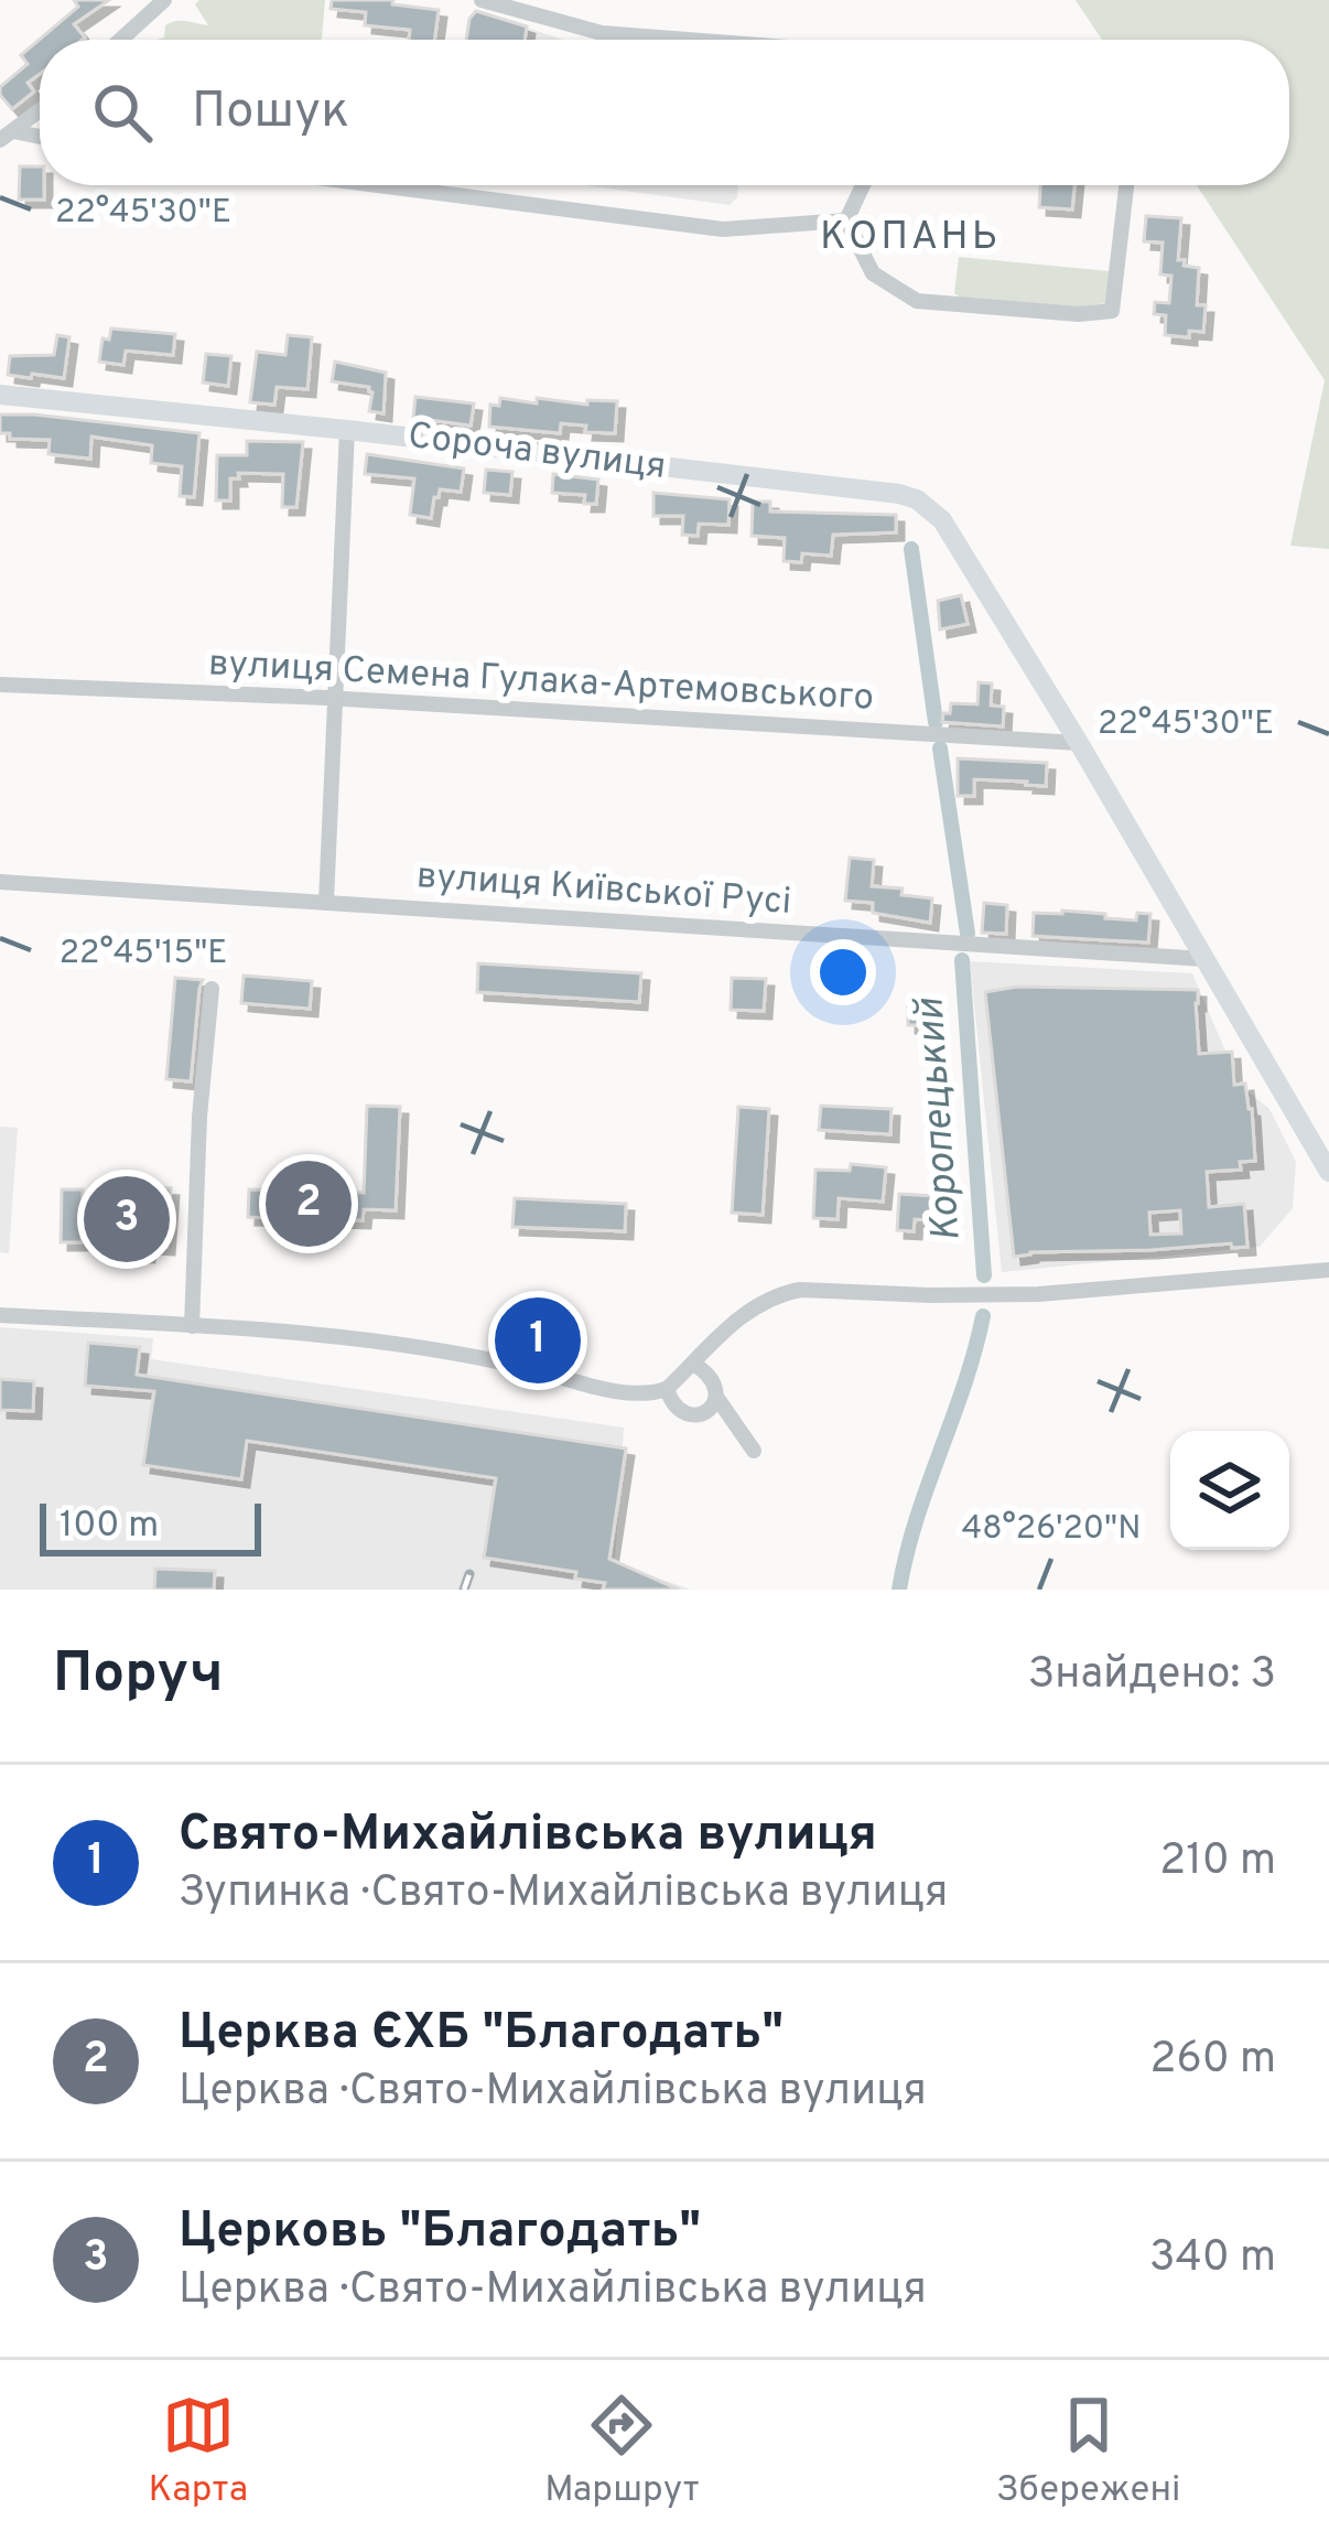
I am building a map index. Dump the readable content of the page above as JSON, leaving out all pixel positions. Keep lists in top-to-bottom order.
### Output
{
  "streets": {
    "main road": ["Сороча вулиця"],
    "street": ["вулиця Семена Гулака-Артемовського", "вулиця Київської Русі"]
  },
  "crossings": [
    ["Сороча вулиця", "вулиця Семена Гулака-Артемовського"],
    ["Сороча вулиця", "вулиця Київської Русі"]
  ],
  "districts": ["КОПАНЬ"],
  "water": ["Коропецький"],
  "scale_bar": "100 m",
  "page": {
    "search": "Пошук",
    "pins": ["2", "3", "1"],
    "scale": "100 m",
    "heading": ["Поруч", "Знайдено: 3"],
    "list": [
      {
        "mark": "1",
        "name": "Свято-Михайлівська вулиця",
        "note": "Зупинка · Свято-Михайлівська вулиця",
        "value": "210 m"
      },
      {
        "mark": "2",
        "name": "Церква ЄХБ \"Благодать\"",
        "note": "Церква · Свято-Михайлівська вулиця",
        "value": "260 m"
      },
      {
        "mark": "3",
        "name": "Церковь \"Благодать\"",
        "note": "Церква · Свято-Михайлівська вулиця",
        "value": "340 m"
      }
    ],
    "nav": ["Карта", "Маршрут", "Збережені"]
  },
  "coordinates": ["22°45'30\"E", "22°45'15\"E", "48°26'20\"N"]
}
